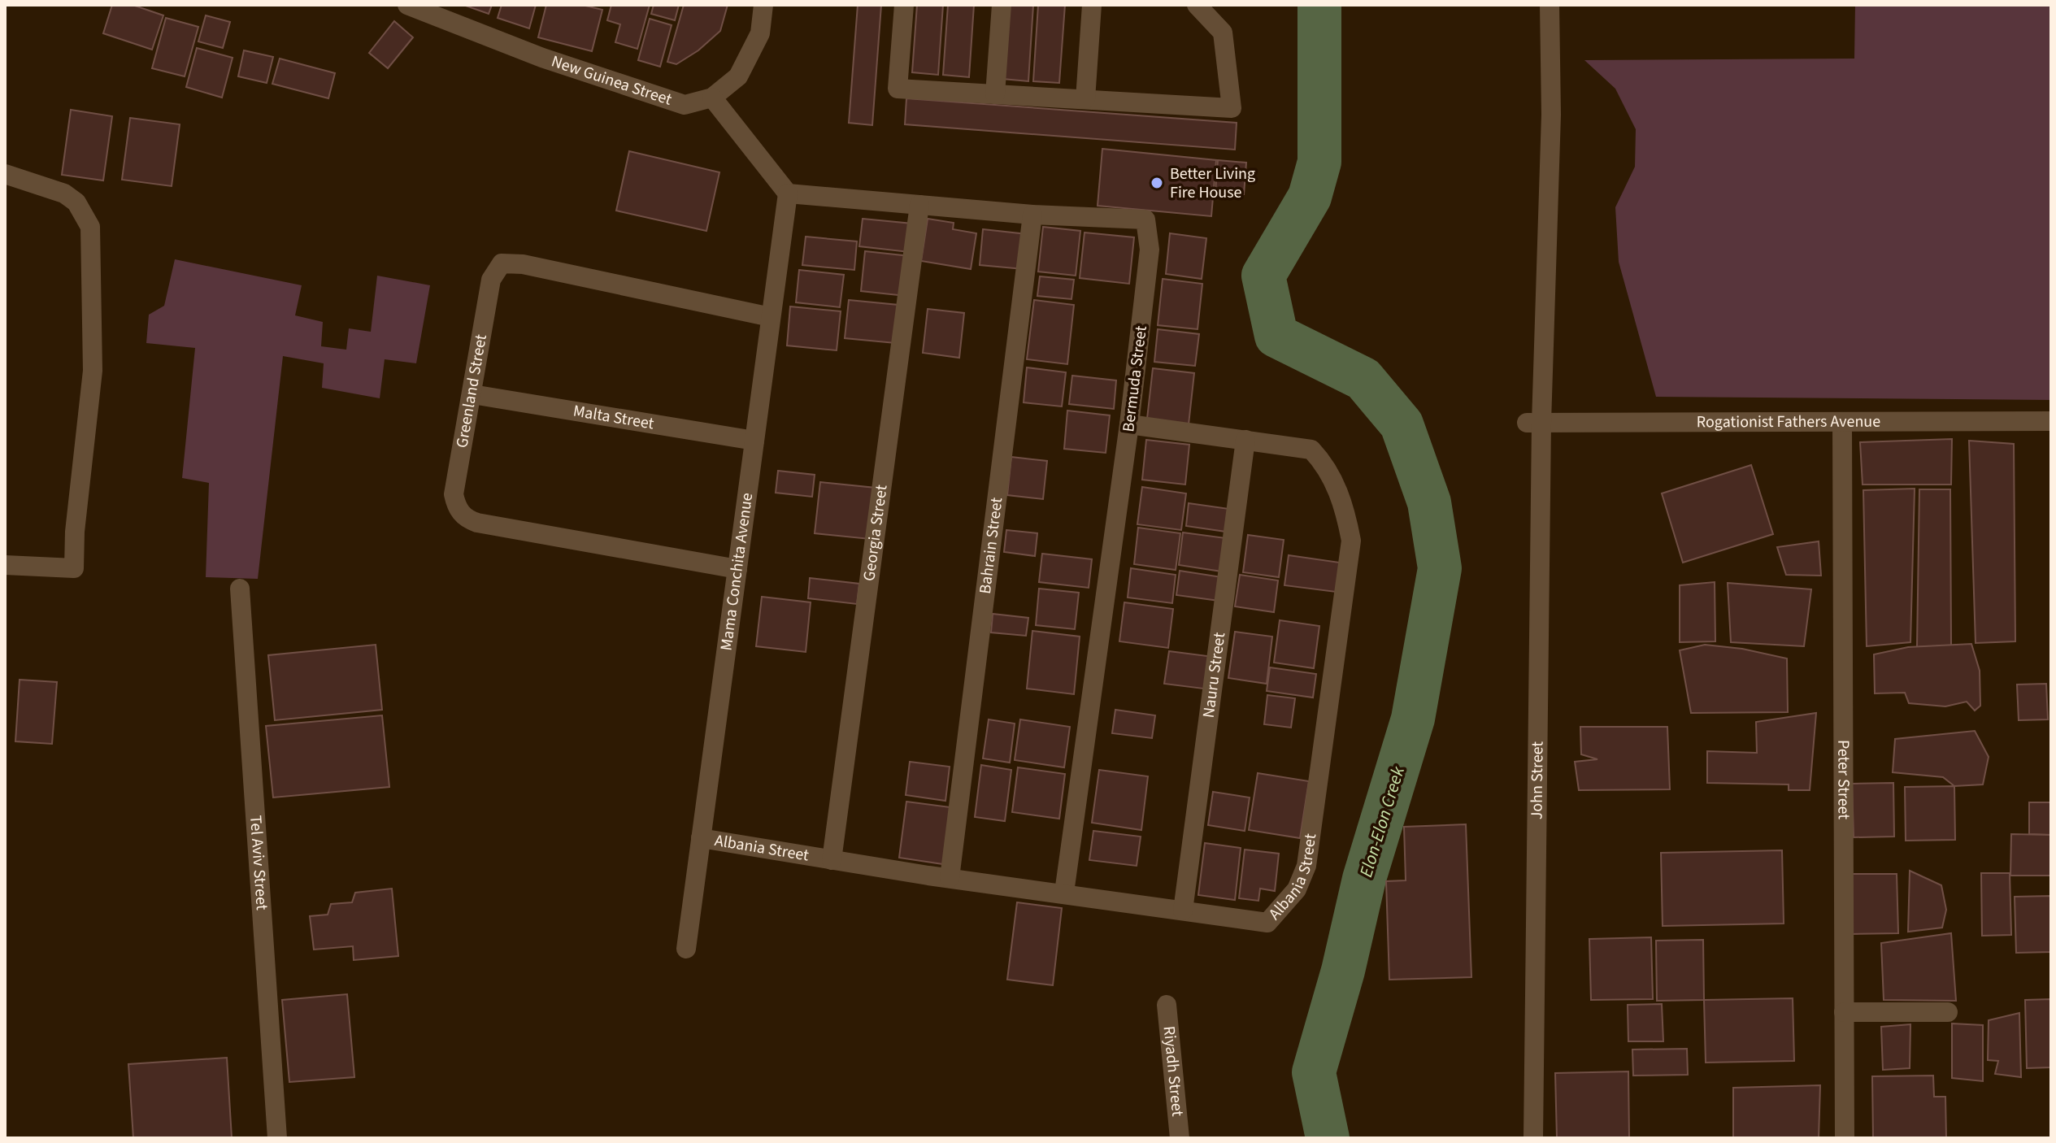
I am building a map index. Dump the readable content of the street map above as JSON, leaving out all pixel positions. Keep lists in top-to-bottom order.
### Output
{
  "streets": {
    "street": [
      "New Guinea Street",
      "Bermuda Street",
      "Greenland Street",
      "Malta Street",
      "Rogationist Fathers Avenue",
      "Georgia Street",
      "Bahrain Street",
      "Mama Conchita Avenue",
      "Nauru Street",
      "Peter Street",
      "John Street",
      "Albania Street",
      "Tel Aviv Street",
      "Riyadh Street"
    ]
  },
  "crossings": [
    ["Bermuda Street", "Georgia Street"],
    ["Bermuda Street", "Bahrain Street"],
    ["Bermuda Street", "Mama Conchita Avenue"],
    ["Bermuda Street", "Albania Street"],
    ["Greenland Street", "Malta Street"],
    ["Greenland Street", "Mama Conchita Avenue"],
    ["Malta Street", "Mama Conchita Avenue"],
    ["Rogationist Fathers Avenue", "Peter Street"],
    ["Rogationist Fathers Avenue", "John Street"],
    ["Georgia Street", "Albania Street"],
    ["Bahrain Street", "Albania Street"],
    ["Mama Conchita Avenue", "Albania Street"],
    ["Nauru Street", "Albania Street"]
  ],
  "water": ["Elon-Elon Creek"],
  "places": ["Better Living Fire House"]
}
